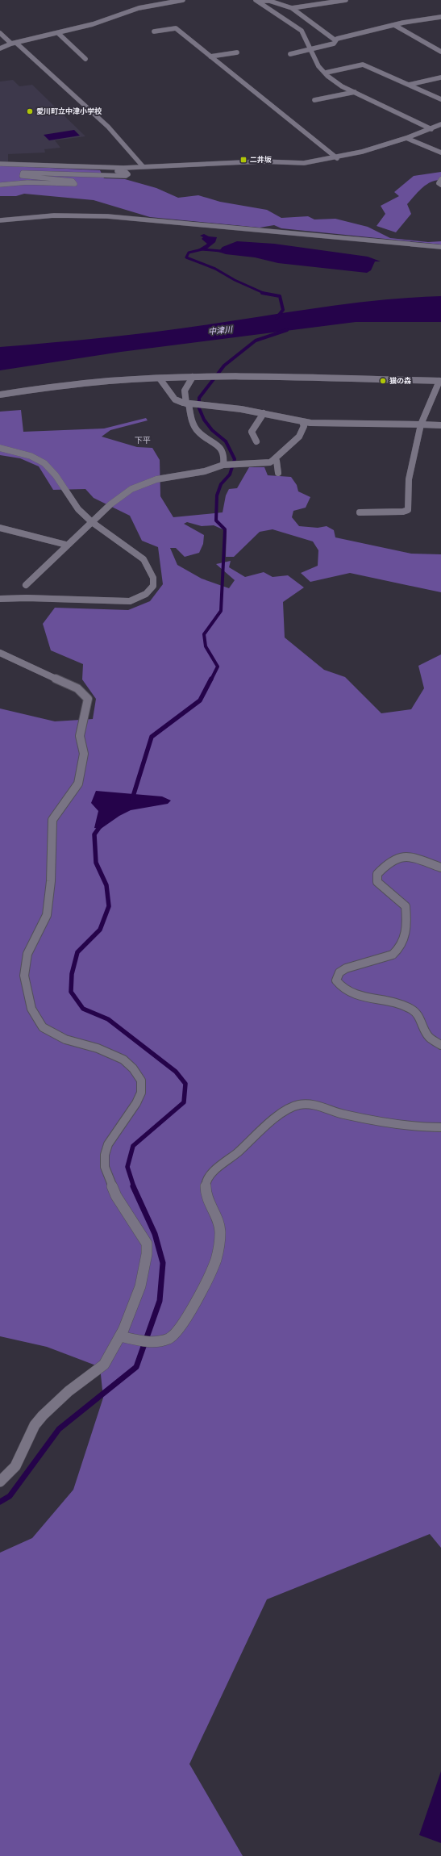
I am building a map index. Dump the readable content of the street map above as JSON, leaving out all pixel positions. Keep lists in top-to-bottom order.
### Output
{
  "districts": ["下平"],
  "water": ["中津川"],
  "places": {
    "other": ["愛川町立中津小学校", "猫の森"],
    "transit": ["二井坂"]
  }
}
